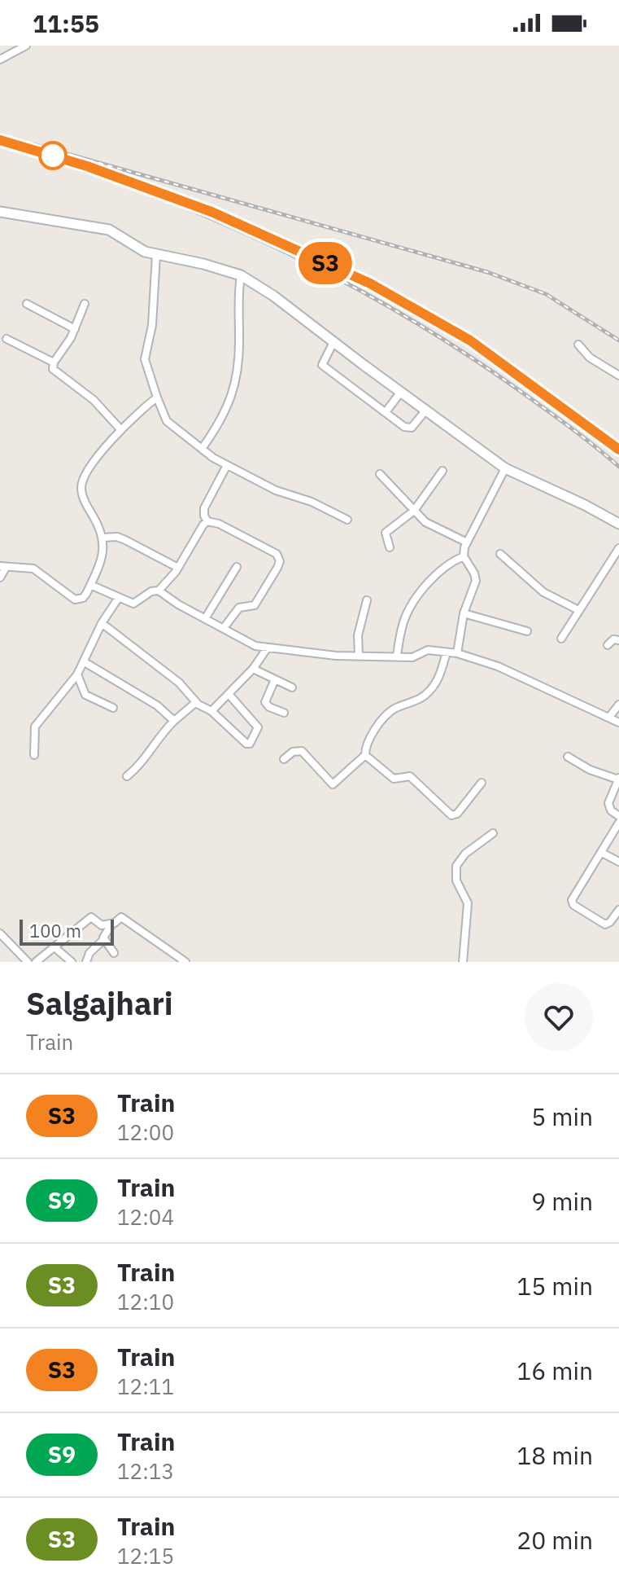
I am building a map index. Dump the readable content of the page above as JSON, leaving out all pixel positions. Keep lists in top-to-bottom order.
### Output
{
  "scale_bar": "100 m",
  "page": {
    "status": "11:55",
    "on_map": "S3",
    "scale": "100 m",
    "heading": ["Salgajhari", "Train"],
    "list": [
      {
        "mark": "S3",
        "name": "Train",
        "note": "12:00",
        "value": "5 min"
      },
      {
        "mark": "S9",
        "name": "Train",
        "note": "12:04",
        "value": "9 min"
      },
      {
        "mark": "S3",
        "name": "Train",
        "note": "12:10",
        "value": "15 min"
      },
      {
        "mark": "S3",
        "name": "Train",
        "note": "12:11",
        "value": "16 min"
      },
      {
        "mark": "S9",
        "name": "Train",
        "note": "12:13",
        "value": "18 min"
      },
      {
        "mark": "S3",
        "name": "Train",
        "note": "12:15",
        "value": "20 min"
      }
    ]
  }
}
